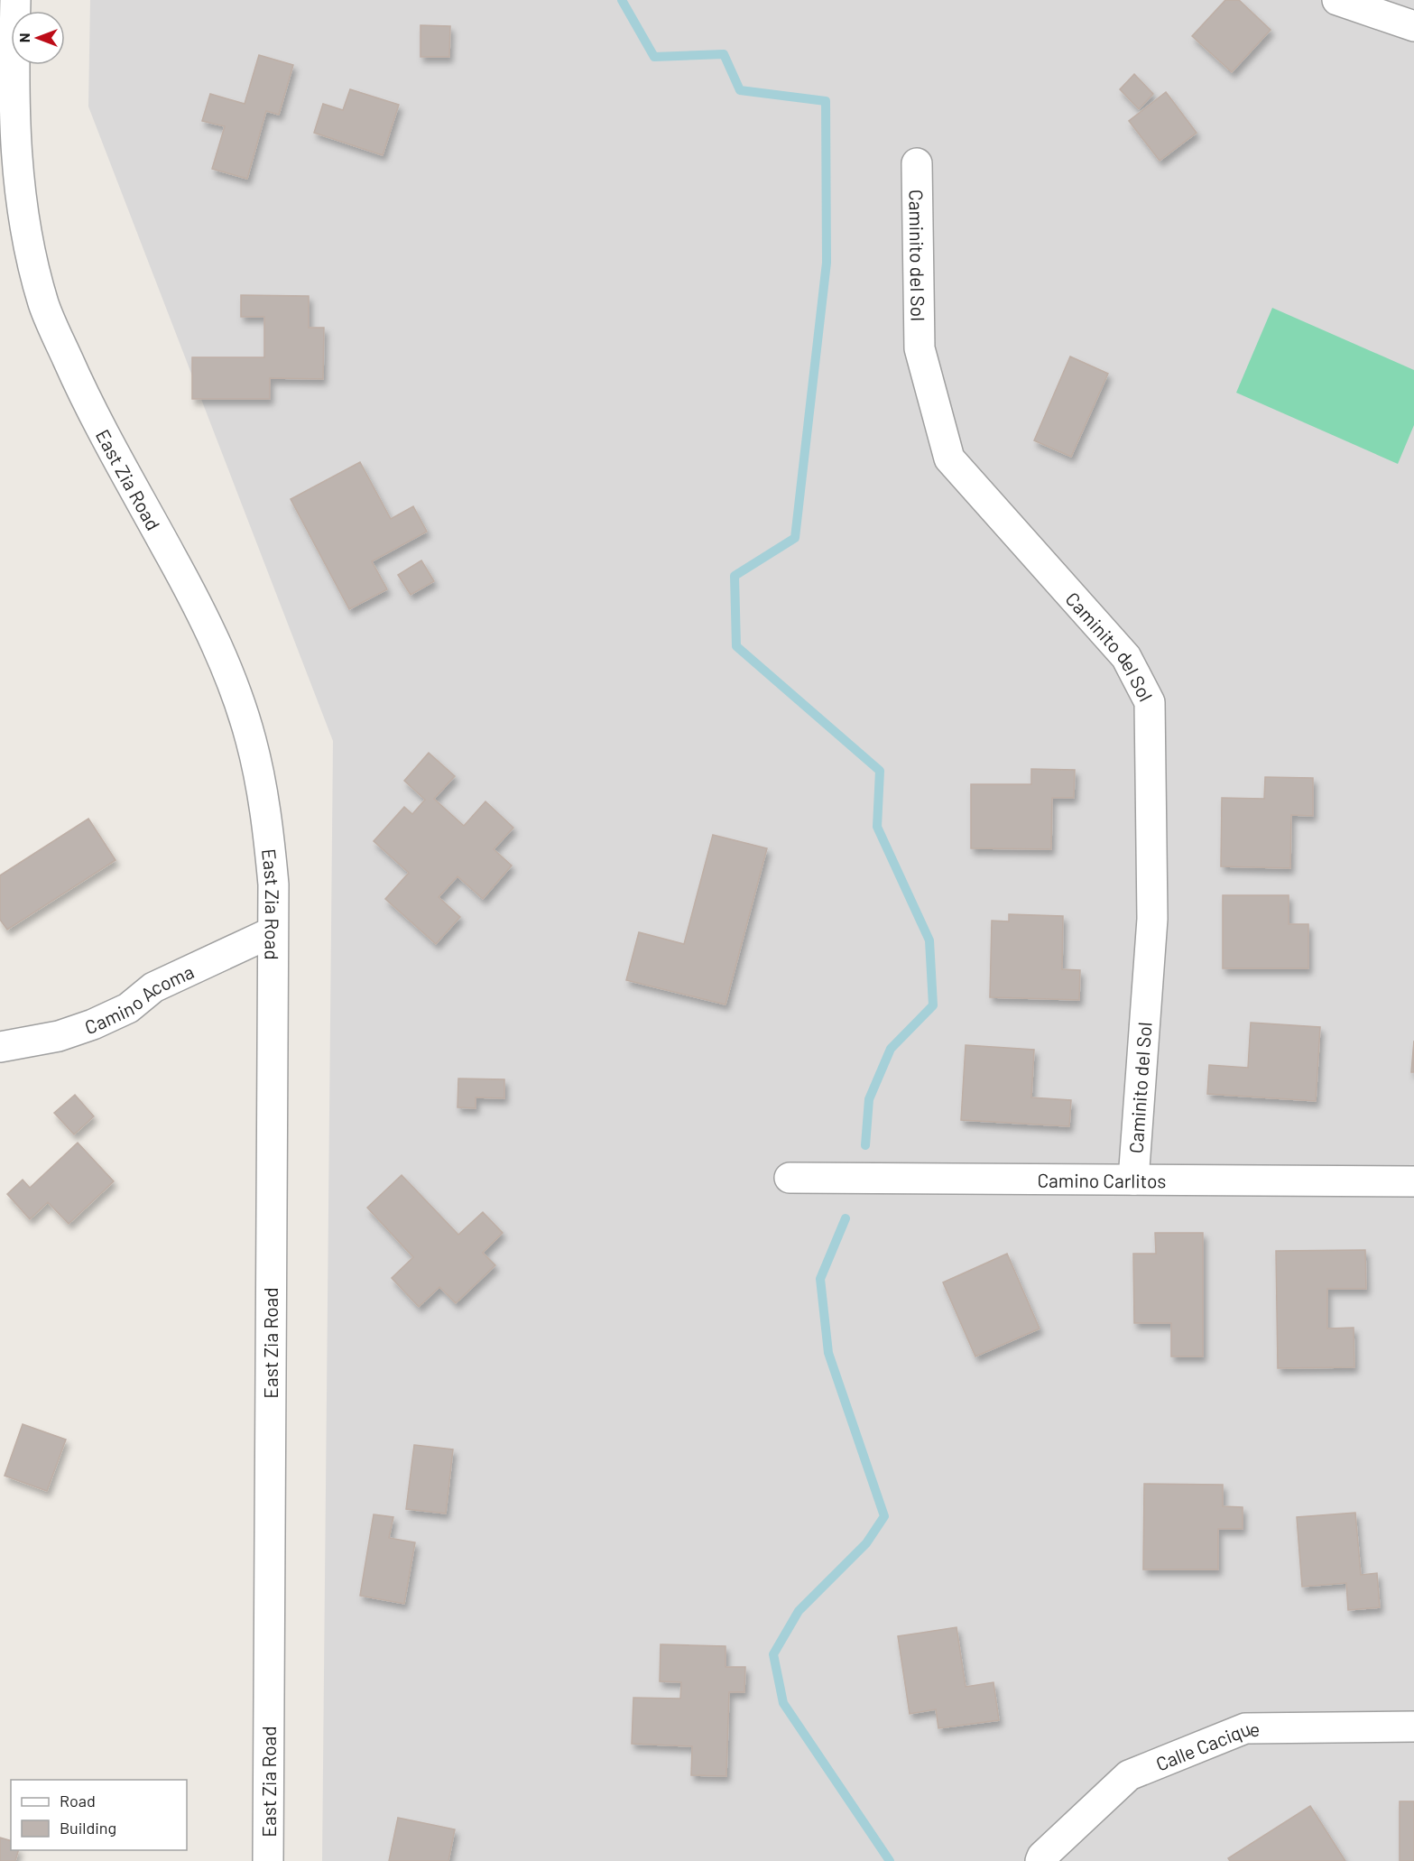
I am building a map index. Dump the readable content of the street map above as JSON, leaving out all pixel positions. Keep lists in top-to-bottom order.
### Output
{
  "streets": {
    "street": [
      "Caminito del Sol",
      "East Zia Road",
      "Camino Acoma",
      "Camino Carlitos",
      "Calle Cacique"
    ]
  },
  "crossings": [
    ["Caminito del Sol", "Camino Carlitos"],
    ["East Zia Road", "Camino Acoma"]
  ],
  "legend": ["Road", "Building"],
  "north": "left"
}
